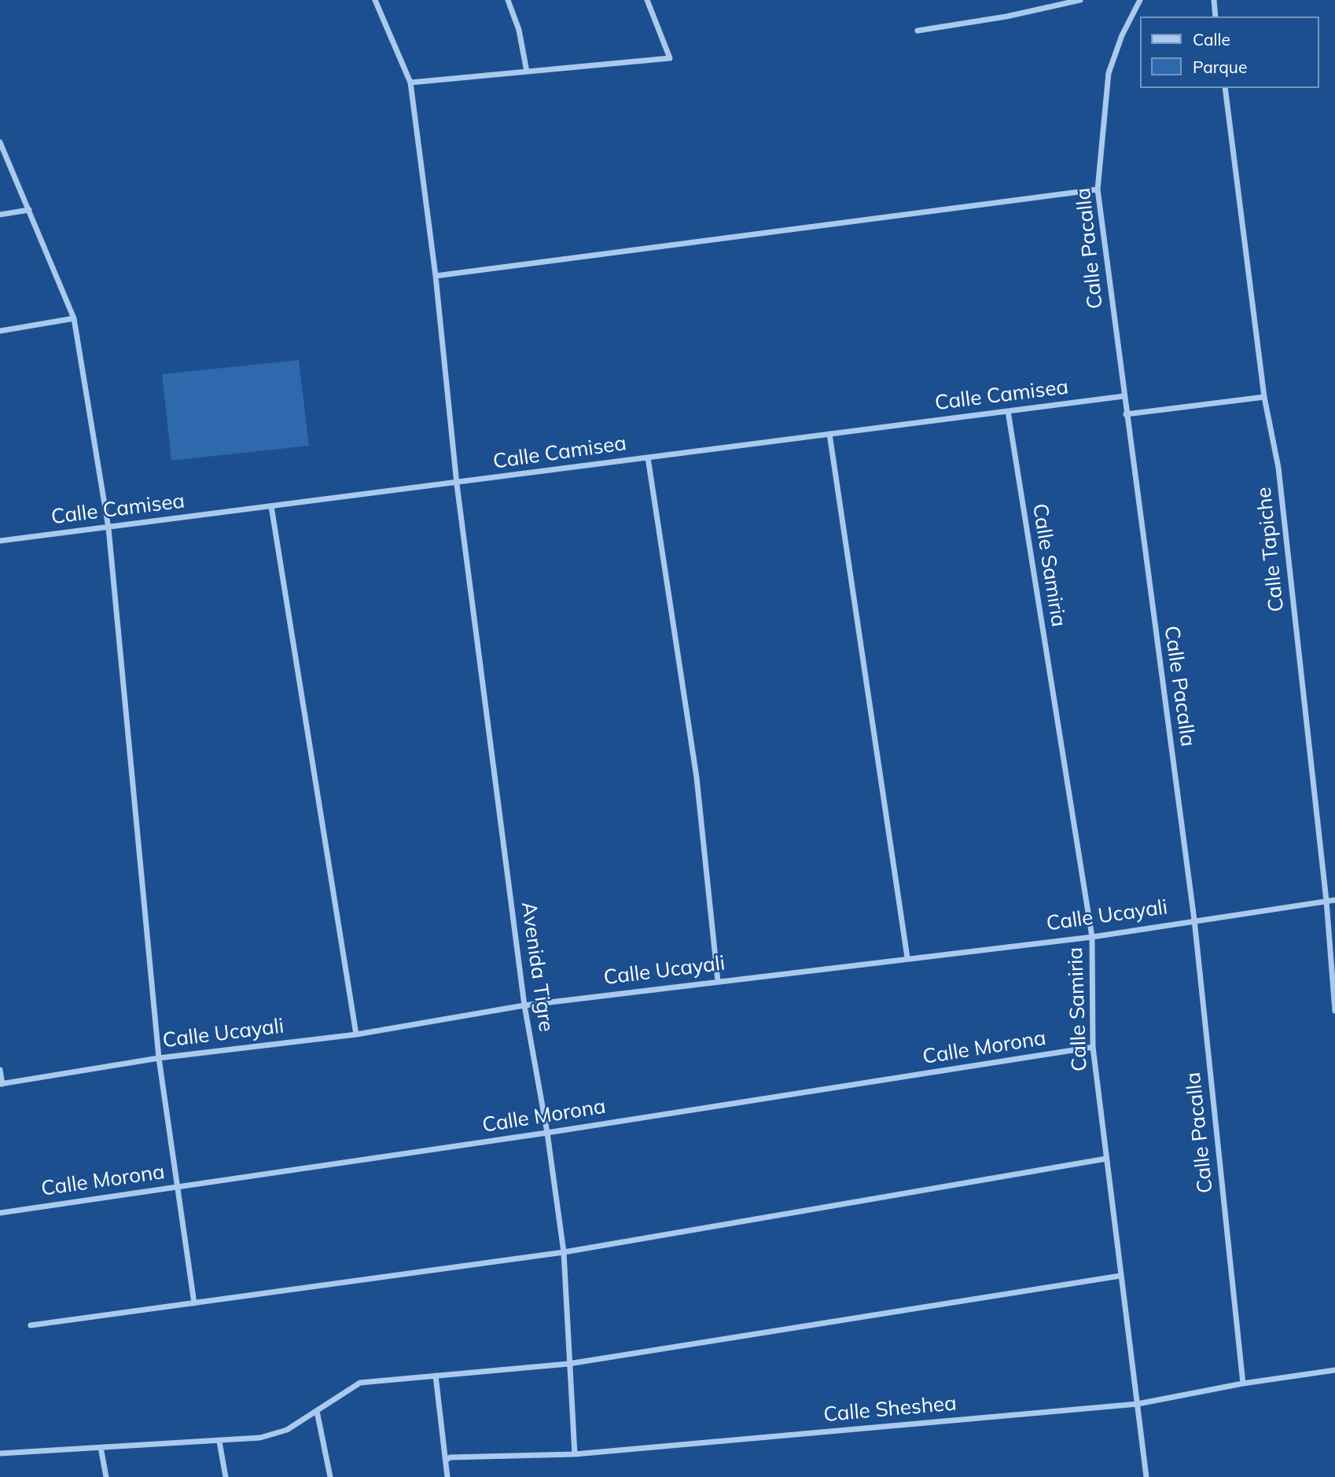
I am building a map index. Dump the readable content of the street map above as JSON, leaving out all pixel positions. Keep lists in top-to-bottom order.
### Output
{
  "streets": {
    "street": [
      "Calle Pacalla",
      "Calle Camisea",
      "Calle Tapiche",
      "Calle Samiria",
      "Calle Ucayali",
      "Avenida Tigre",
      "Calle Morona",
      "Calle Sheshea"
    ]
  },
  "crossings": [
    ["Calle Pacalla", "Calle Camisea"],
    ["Calle Pacalla", "Calle Ucayali"],
    ["Calle Pacalla", "Calle Sheshea"],
    ["Calle Camisea", "Calle Samiria"],
    ["Calle Camisea", "Avenida Tigre"],
    ["Calle Tapiche", "Calle Ucayali"],
    ["Calle Samiria", "Calle Ucayali"],
    ["Calle Samiria", "Calle Morona"],
    ["Calle Samiria", "Calle Sheshea"],
    ["Calle Ucayali", "Avenida Tigre"],
    ["Avenida Tigre", "Calle Morona"],
    ["Avenida Tigre", "Calle Sheshea"]
  ],
  "legend": ["Calle", "Parque"]
}
